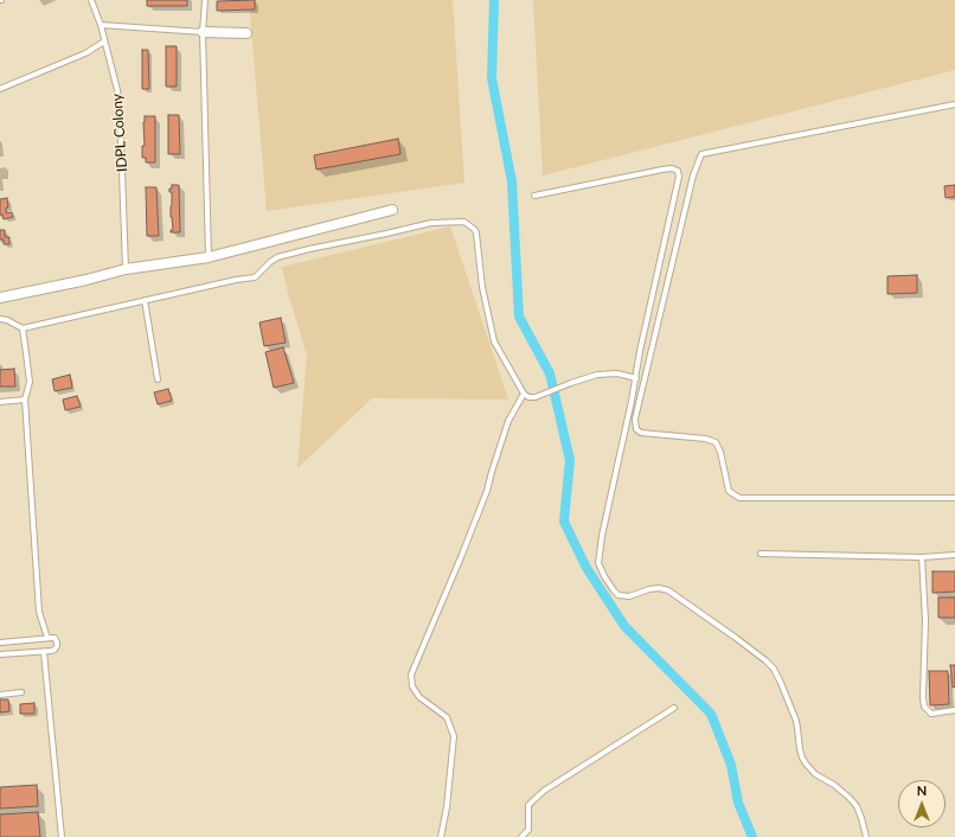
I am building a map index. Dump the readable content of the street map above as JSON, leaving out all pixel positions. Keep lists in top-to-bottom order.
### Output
{
  "streets": {
    "lane": ["IDPL Colony"]
  },
  "north": "top"
}
